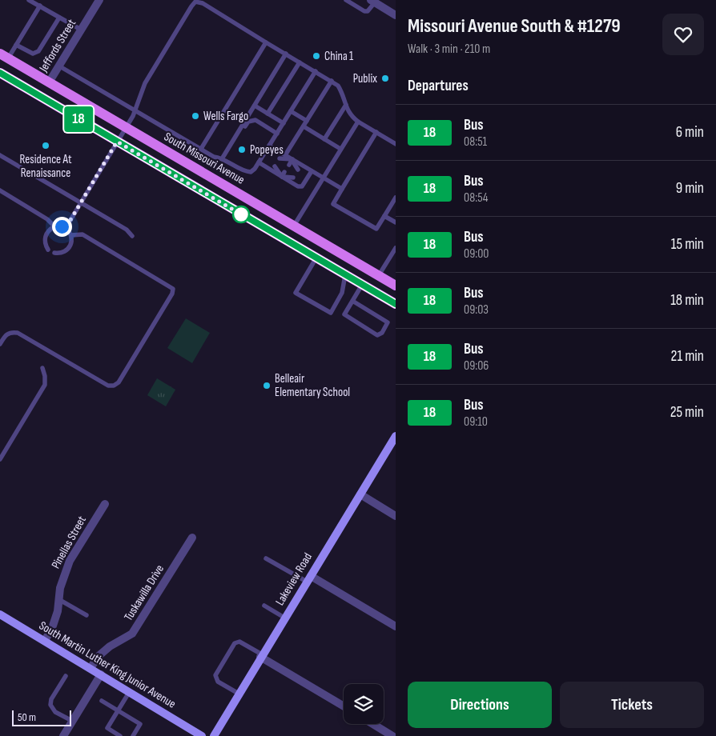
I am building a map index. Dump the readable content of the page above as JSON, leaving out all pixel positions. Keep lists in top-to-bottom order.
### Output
{
  "streets": {
    "main road": ["South Missouri Avenue"],
    "street": [
      "Jeffords Street",
      "Pinellas Street",
      "Lakeview Road",
      "Tuskawilla Drive",
      "South Martin Luther King Junior Avenue"
    ]
  },
  "crossings": [
    ["Jeffords Street", "South Missouri Avenue"],
    ["Pinellas Street", "South Martin Luther King Junior Avenue"],
    ["Tuskawilla Drive", "South Martin Luther King Junior Avenue"]
  ],
  "places": [
    "China 1",
    "Publix",
    "Wells Fargo",
    "Residence At Renaissance",
    "Popeyes",
    "Belleair Elementary School"
  ],
  "lines": ["bus line 18"],
  "scale_bar": "50 m",
  "page": {
    "on_map": "18",
    "heading": [
      ["Missouri Avenue South & #1279", "Walk · 3 min · 210 m"],
      "Departures"
    ],
    "list": [
      {
        "mark": "18",
        "name": "Bus",
        "note": "08:51",
        "value": "6 min"
      },
      {
        "mark": "18",
        "name": "Bus",
        "note": "08:54",
        "value": "9 min"
      },
      {
        "mark": "18",
        "name": "Bus",
        "note": "09:00",
        "value": "15 min"
      },
      {
        "mark": "18",
        "name": "Bus",
        "note": "09:03",
        "value": "18 min"
      },
      {
        "mark": "18",
        "name": "Bus",
        "note": "09:06",
        "value": "21 min"
      },
      {
        "mark": "18",
        "name": "Bus",
        "note": "09:10",
        "value": "25 min"
      }
    ],
    "buttons": ["Directions", "Tickets"],
    "scale": "50 m"
  }
}
